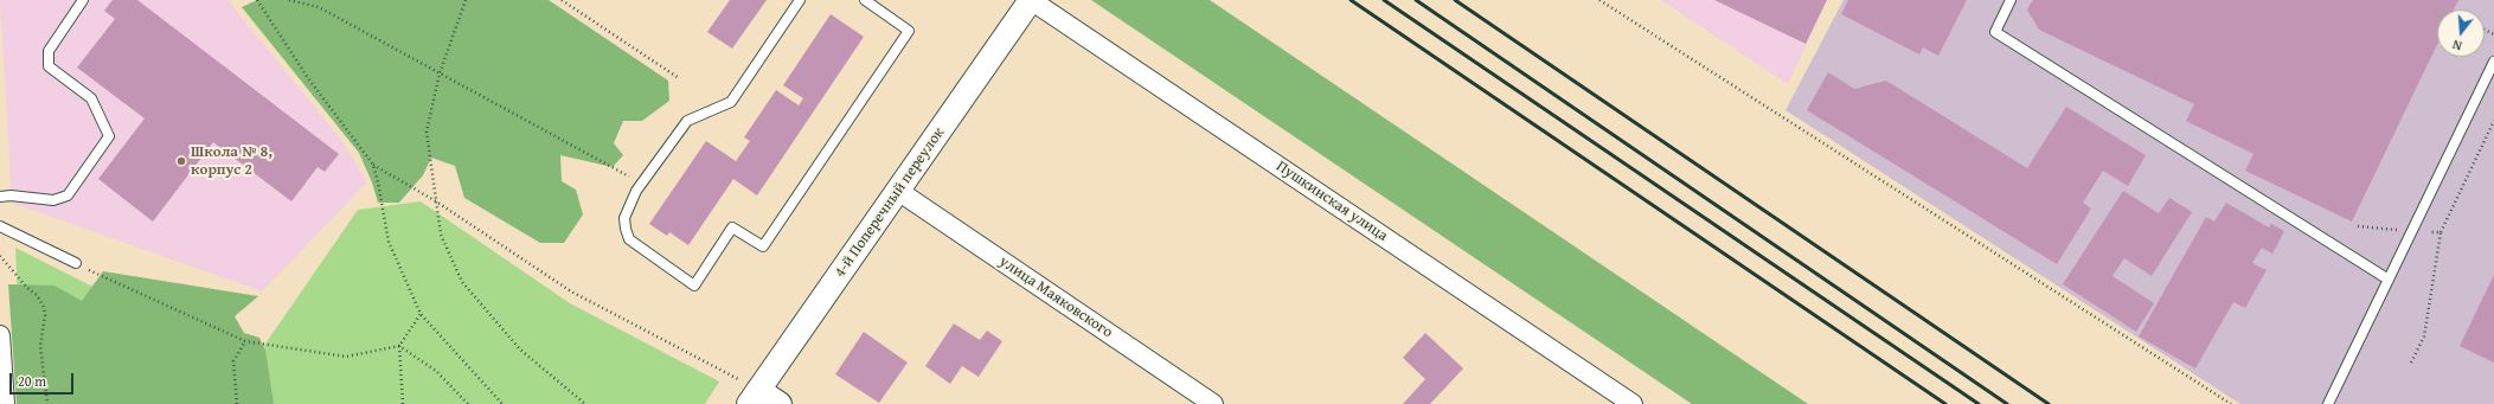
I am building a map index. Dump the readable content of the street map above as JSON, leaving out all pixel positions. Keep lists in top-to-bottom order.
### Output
{
  "streets": {
    "street": ["Пушкинская улица", "4-й Поперечный переулок", "улица Маяковского"]
  },
  "crossings": [
    ["Пушкинская улица", "4-й Поперечный переулок"],
    ["4-й Поперечный переулок", "улица Маяковского"]
  ],
  "places": ["Школа № 8, корпус 2"],
  "scale_bar": "20 m",
  "north": "bottom"
}
